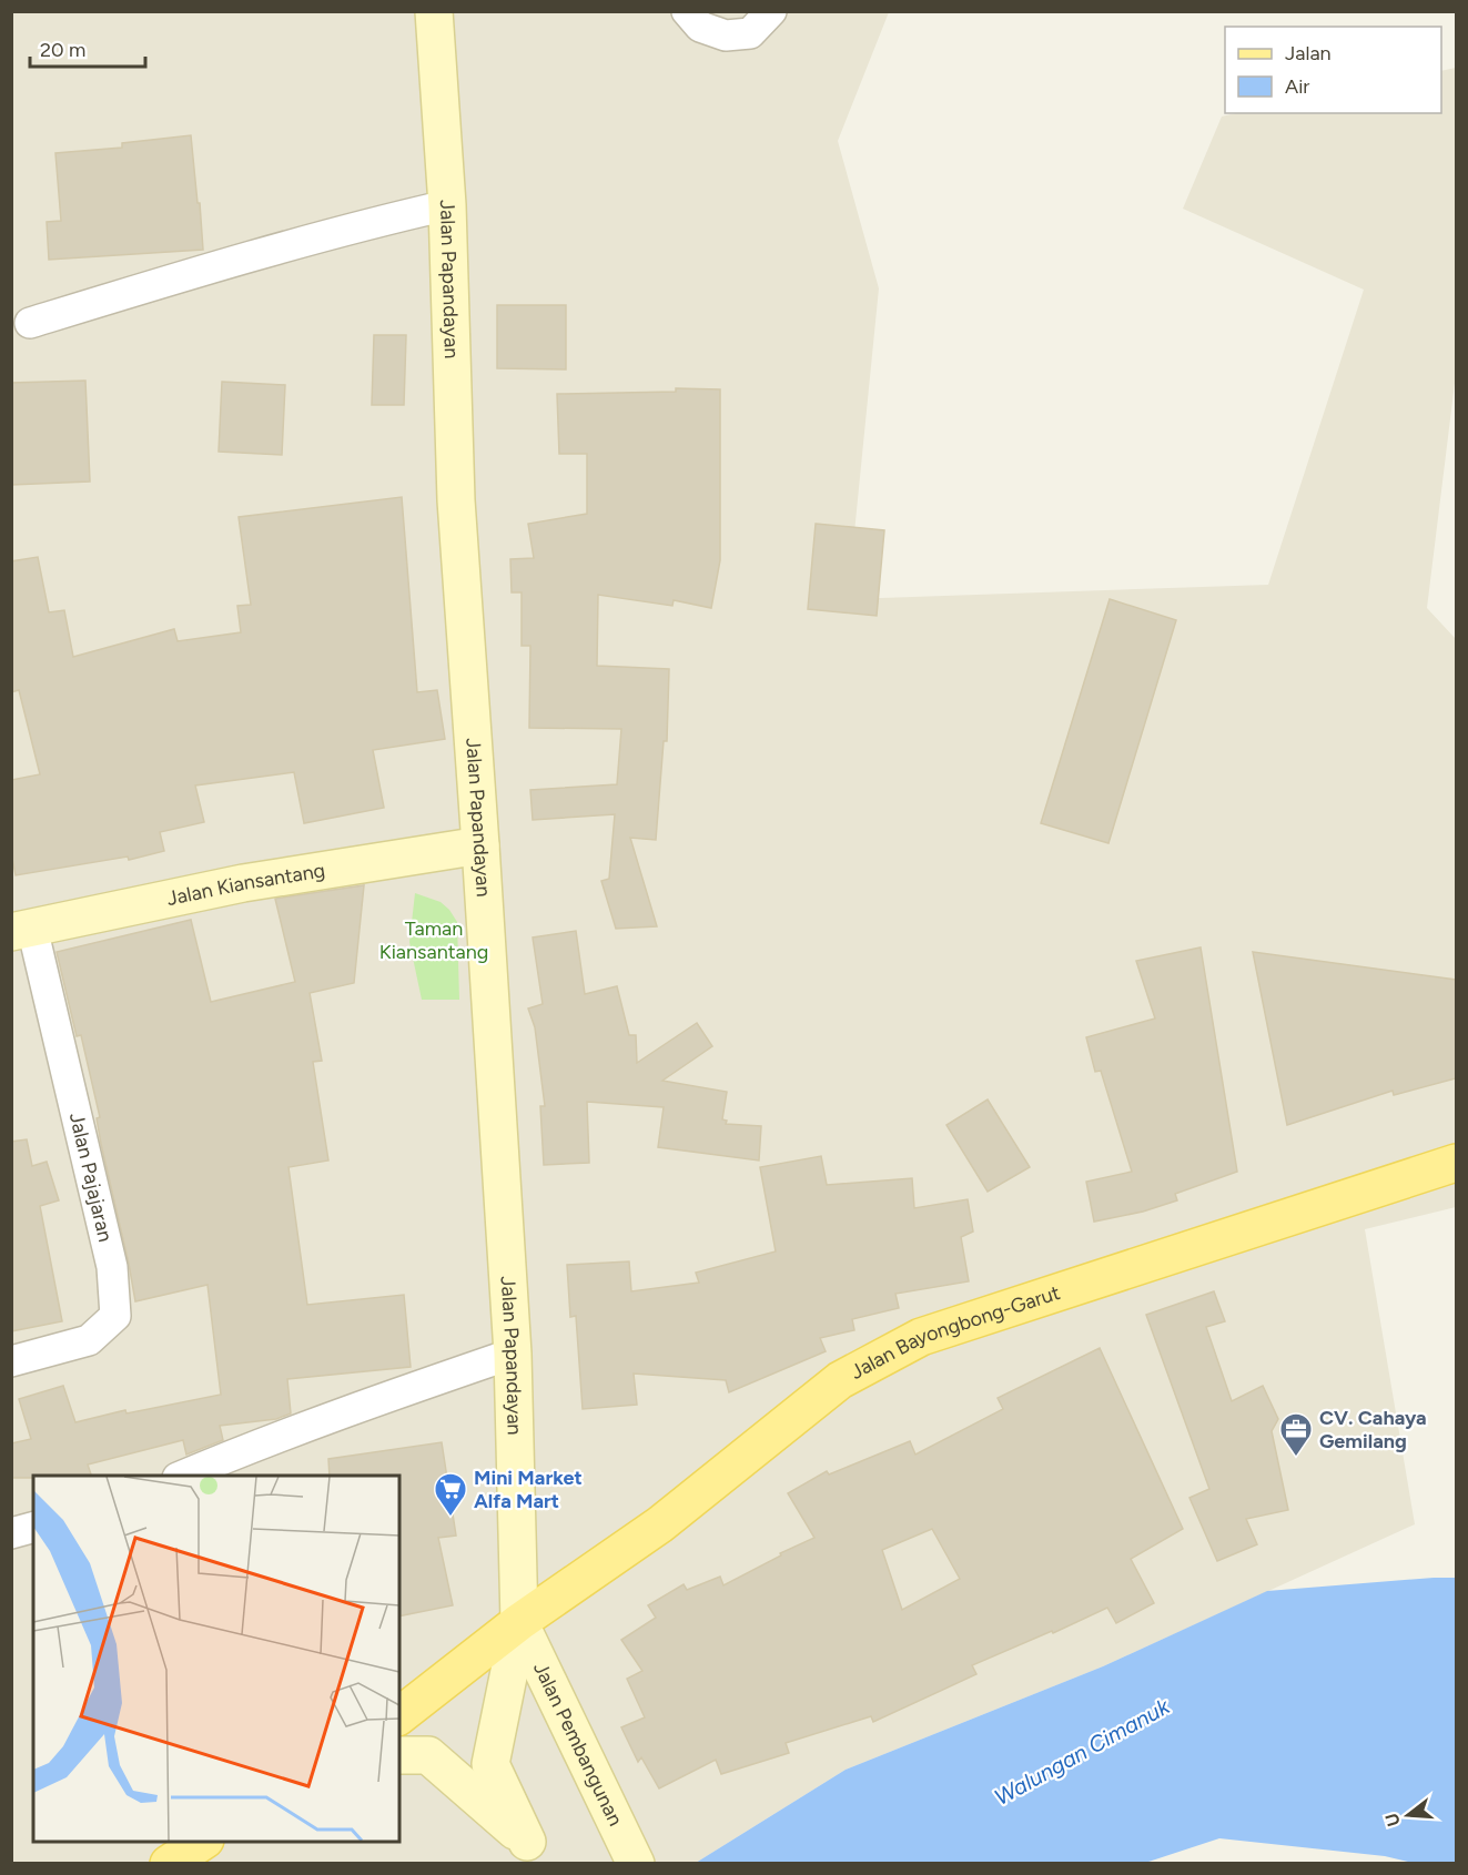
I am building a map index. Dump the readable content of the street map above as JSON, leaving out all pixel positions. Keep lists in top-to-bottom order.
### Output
{
  "streets": {
    "main road": [
      "Jalan Papandayan",
      "Jalan Kiansantang",
      "Jalan Bayongbong-Garut",
      "Jalan Pembangunan"
    ],
    "street": ["Jalan Pajajaran"]
  },
  "crossings": [
    ["Jalan Papandayan", "Jalan Kiansantang"],
    ["Jalan Papandayan", "Jalan Bayongbong-Garut"],
    ["Jalan Papandayan", "Jalan Pembangunan"],
    ["Jalan Kiansantang", "Jalan Pajajaran"],
    ["Jalan Bayongbong-Garut", "Jalan Pembangunan"]
  ],
  "water": ["Walungan Cimanuk"],
  "parks": ["Taman Kiansantang"],
  "places": {
    "office": ["CV. Cahaya Gemilang"],
    "supermarket": ["Mini Market Alfa Mart"]
  },
  "legend": ["Jalan", "Air"],
  "scale_bar": "20 m",
  "north": "left"
}
